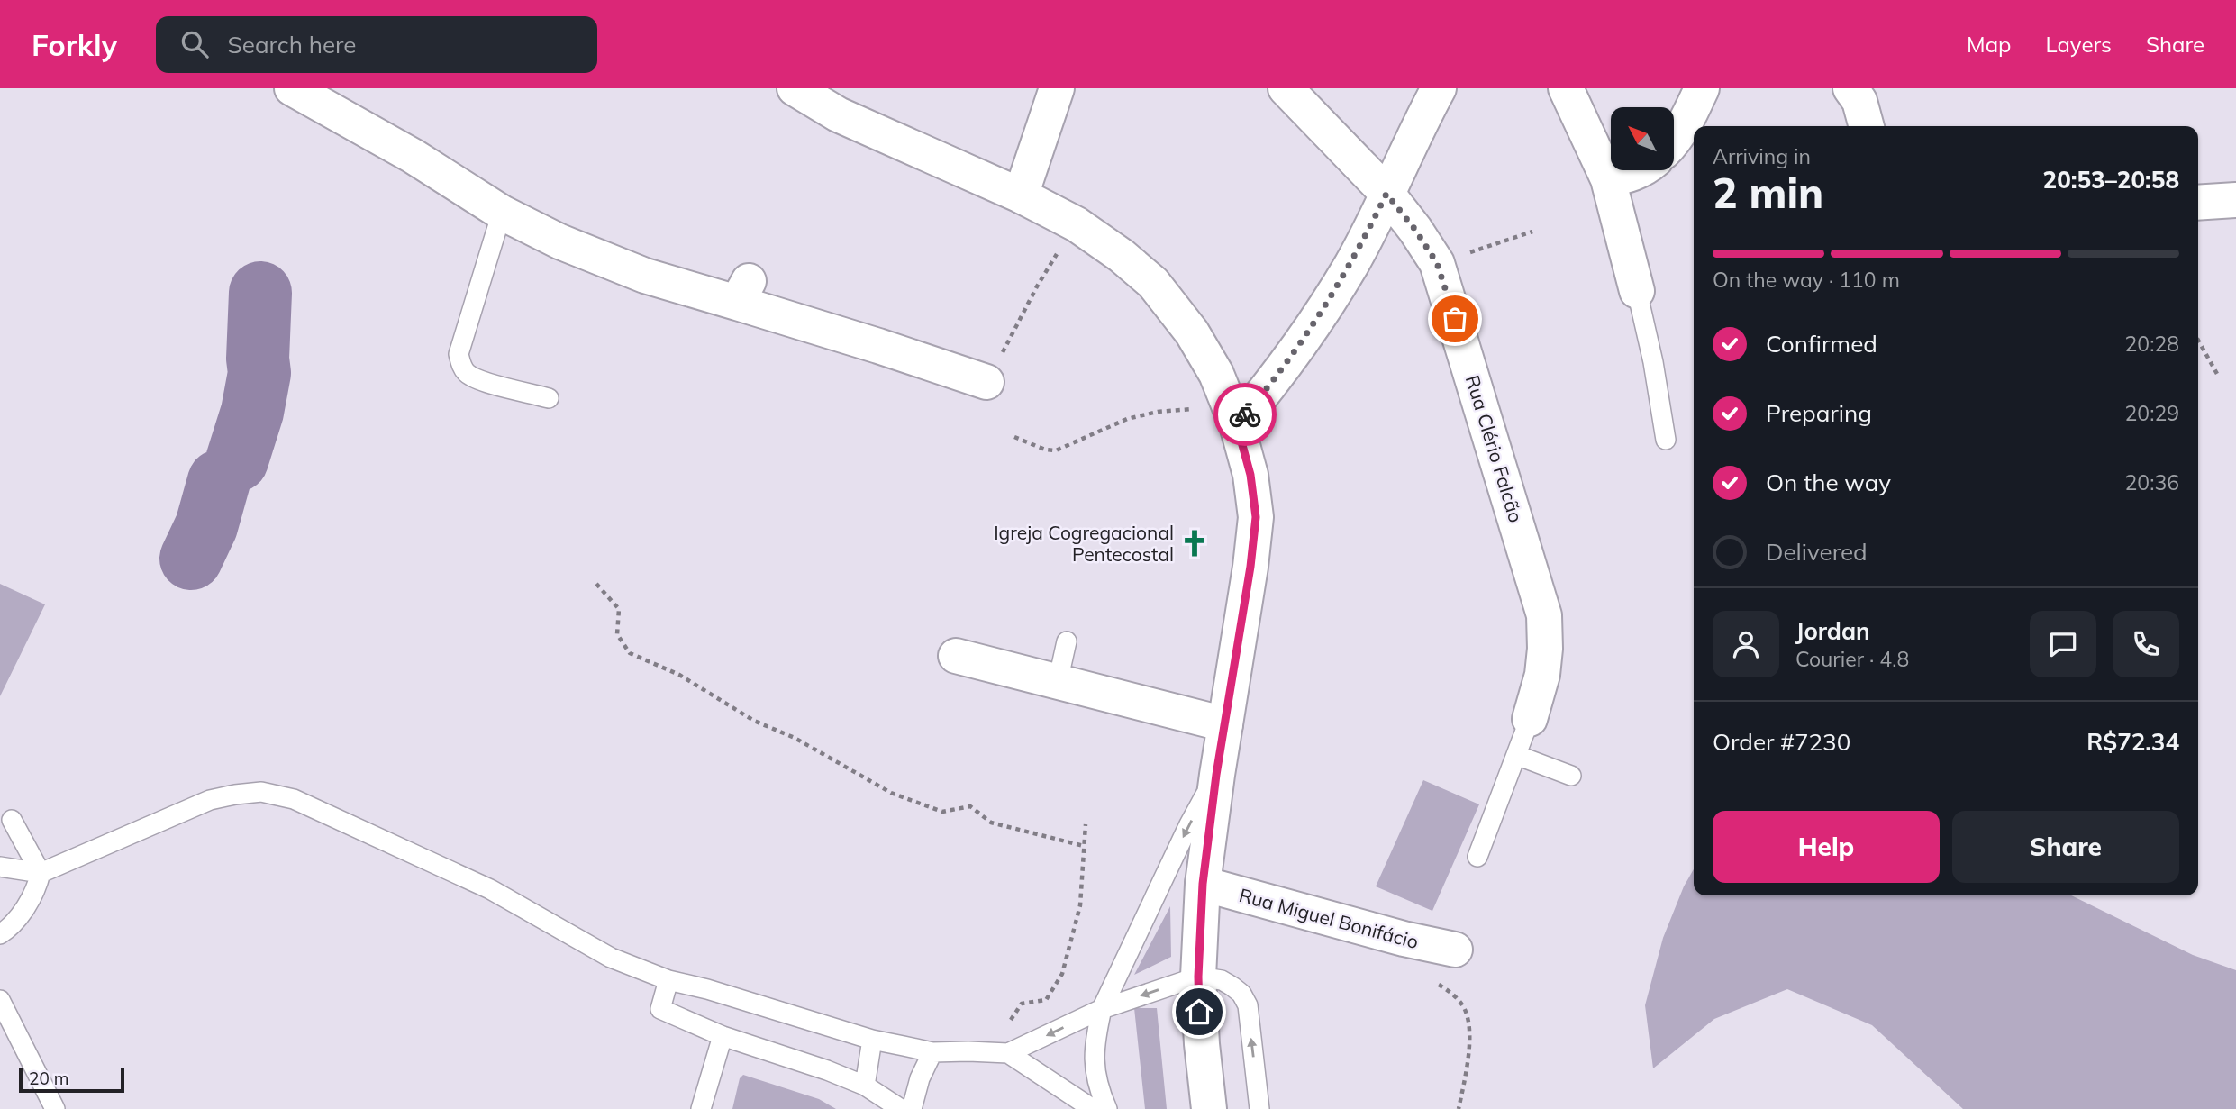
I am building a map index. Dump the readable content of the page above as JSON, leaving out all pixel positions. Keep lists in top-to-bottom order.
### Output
{
  "streets": {
    "street": ["Rua Clério Falcão", "Rua Miguel Bonifácio"]
  },
  "places": {
    "church": ["Igreja Cogregacional Pentecostal"]
  },
  "scale_bar": "20 m",
  "north": "top left",
  "page": {
    "header": "Forkly",
    "search": "Search here",
    "nav": ["Map", "Layers", "Share"],
    "heading": ["2 min", "Arriving in", "20:53–20:58"],
    "panel": [
      "Jordan",
      "Courier · 4.8",
      "Order #7230",
      "R$72.34"
    ],
    "bar": "On the way · 110 m",
    "list": [
      ["Confirmed", "20:28"],
      ["Preparing", "20:29"],
      ["On the way", "20:36"],
      "Delivered"
    ],
    "buttons": ["Help", "Share"],
    "scale": "20 m"
  }
}
